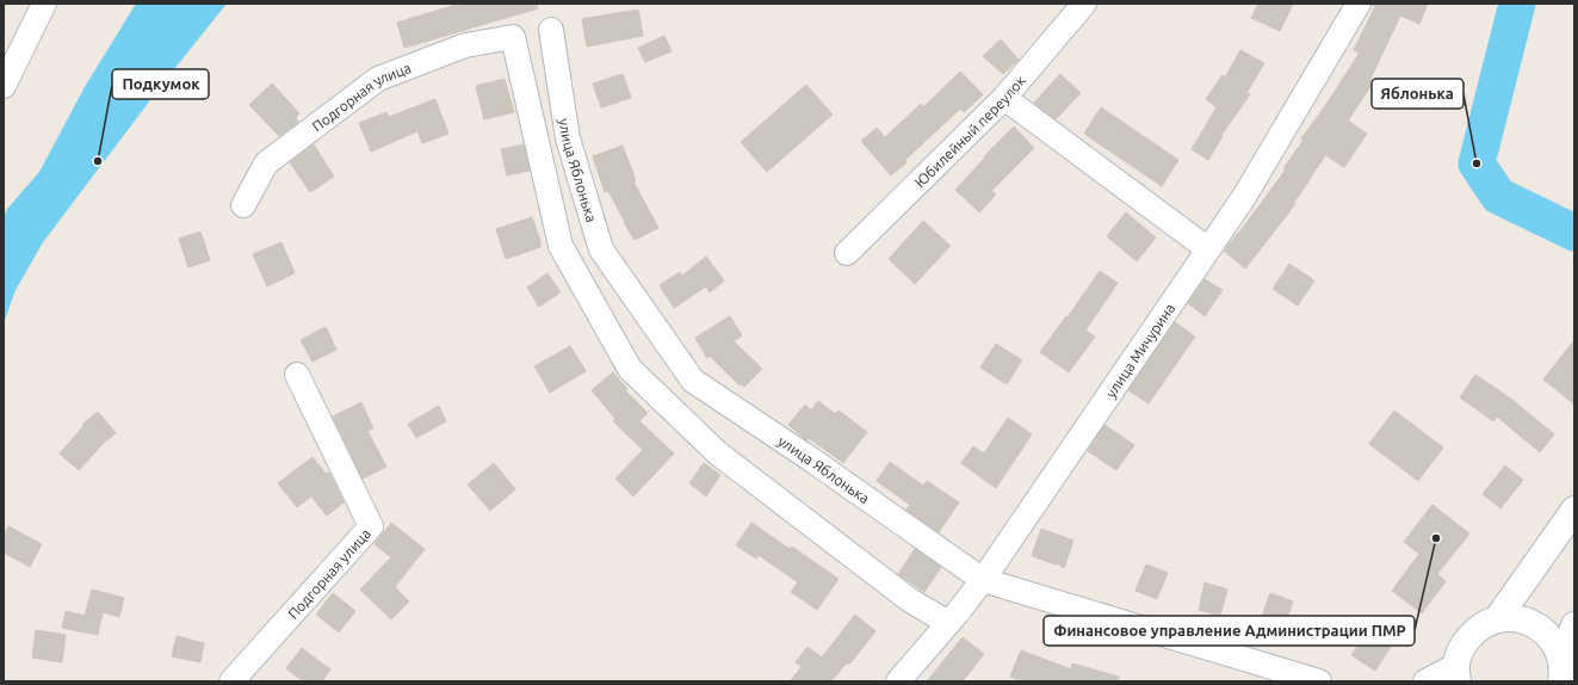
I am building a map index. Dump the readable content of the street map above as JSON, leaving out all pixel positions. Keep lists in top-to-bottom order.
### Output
{
  "streets": {
    "street": [
      "Подгорная улица",
      "Юбилейный переулок",
      "улица Яблонька",
      "улица Мичурина"
    ]
  },
  "crossings": [
    ["Подгорная улица", "улица Мичурина"],
    ["улица Яблонька", "улица Мичурина"]
  ],
  "places": ["Подкумок", "Яблонька", "Финансовое управление Администрации ПМР"]
}
